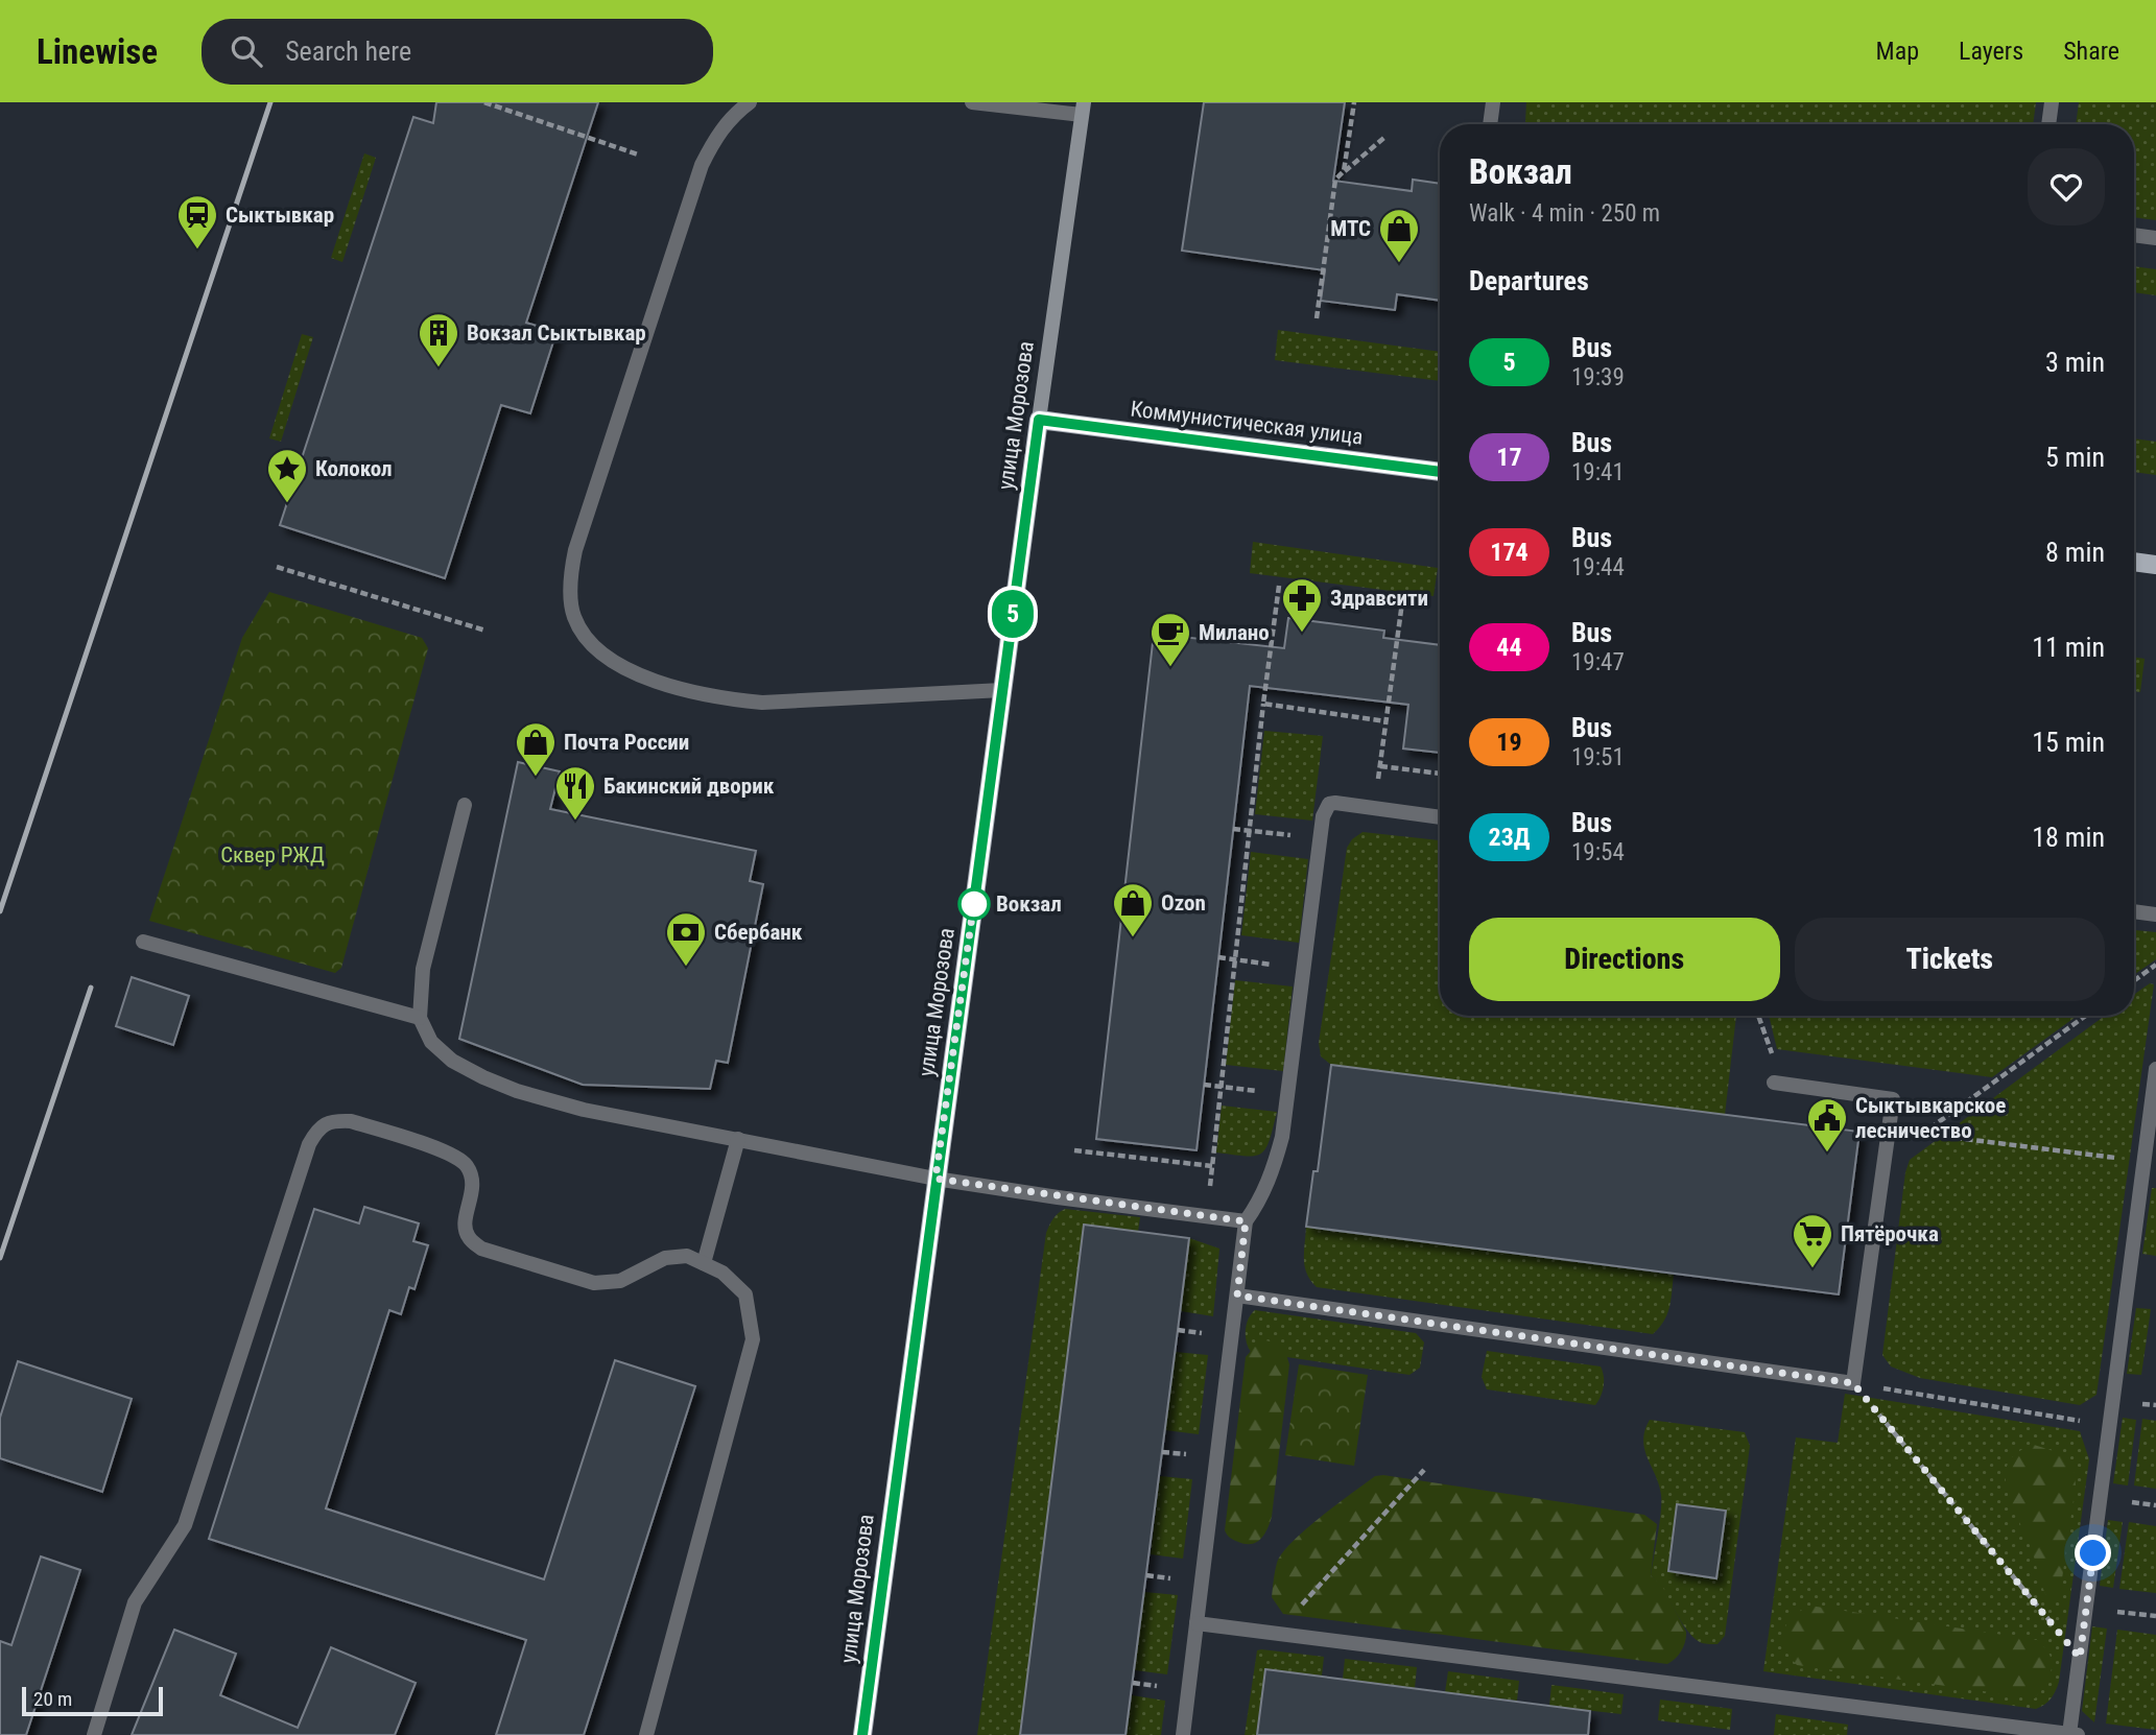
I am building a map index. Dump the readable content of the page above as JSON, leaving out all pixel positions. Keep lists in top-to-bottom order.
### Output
{
  "streets": {
    "main road": ["улица Морозова", "Коммунистическая улица"]
  },
  "crossings": [
    ["улица Морозова", "Коммунистическая улица"]
  ],
  "parks": ["Сквер РЖД"],
  "places": {
    "station": ["Сыктывкар"],
    "shop": ["МТС", "Почта России", "Ozon"],
    "building": ["Вокзал Сыктывкар"],
    "place": ["Колокол"],
    "pharmacy": ["Здравсити"],
    "cafe": ["Милано"],
    "restaurant": ["Бакинский дворик"],
    "other": ["Вокзал"],
    "bank": ["Сбербанк"],
    "public building": ["Сыктывкарское лесничество"],
    "supermarket": ["Пятёрочка"]
  },
  "lines": ["bus line 5"],
  "scale_bar": "20 m",
  "page": {
    "header": "Linewise",
    "search": "Search here",
    "nav": ["Map", "Layers", "Share"],
    "on_map": "5",
    "heading": [
      ["Вокзал", "Walk · 4 min · 250 m"],
      "Departures"
    ],
    "list": [
      {
        "mark": "5",
        "name": "Bus",
        "note": "19:39",
        "value": "3 min"
      },
      {
        "mark": "17",
        "name": "Bus",
        "note": "19:41",
        "value": "5 min"
      },
      {
        "mark": "174",
        "name": "Bus",
        "note": "19:44",
        "value": "8 min"
      },
      {
        "mark": "44",
        "name": "Bus",
        "note": "19:47",
        "value": "11 min"
      },
      {
        "mark": "19",
        "name": "Bus",
        "note": "19:51",
        "value": "15 min"
      },
      {
        "mark": "23Д",
        "name": "Bus",
        "note": "19:54",
        "value": "18 min"
      }
    ],
    "buttons": ["Directions", "Tickets"],
    "scale": "20 m"
  }
}
